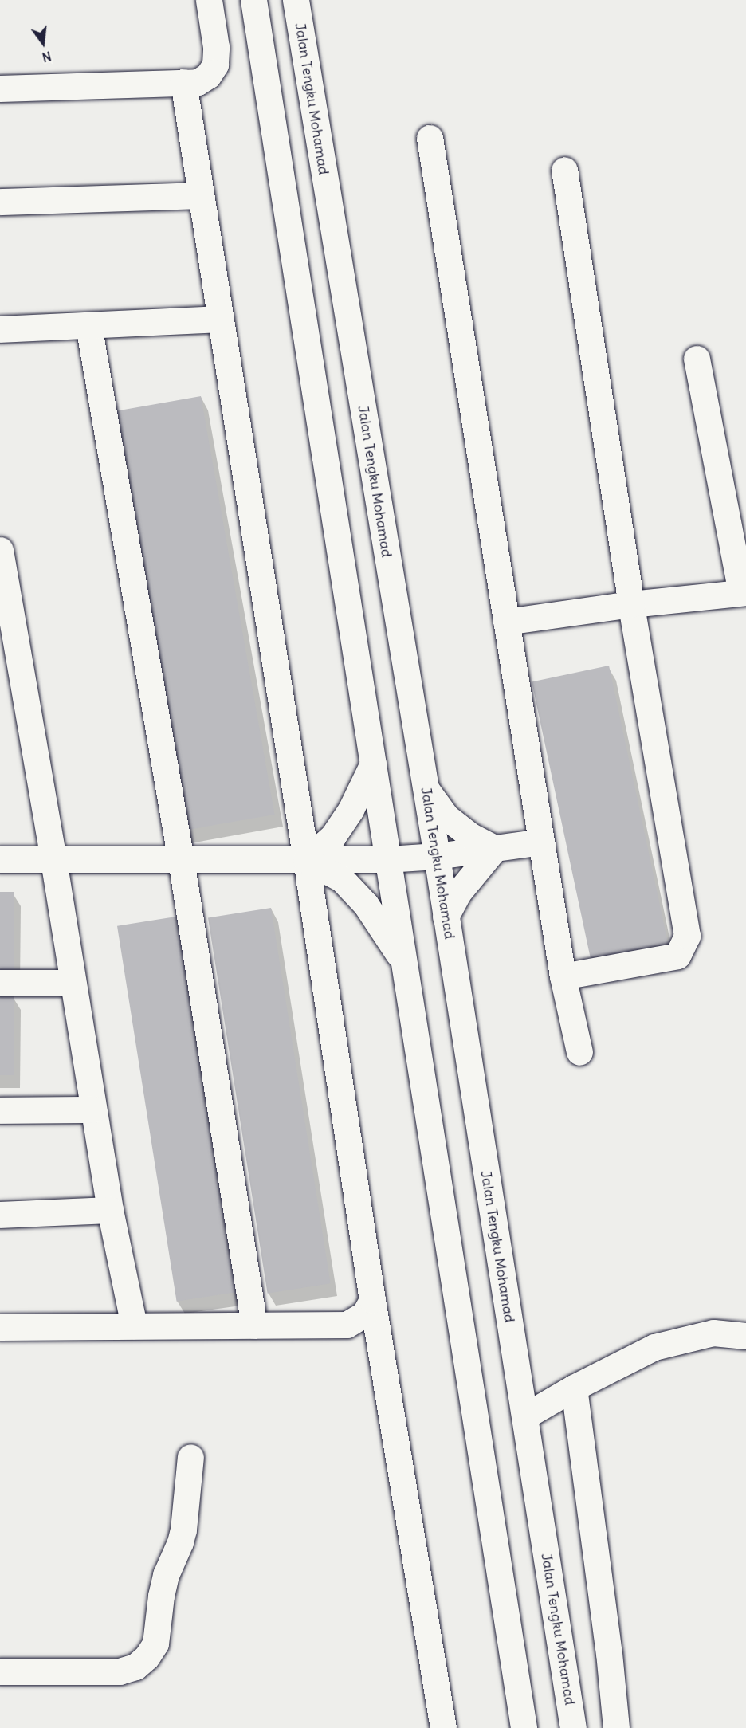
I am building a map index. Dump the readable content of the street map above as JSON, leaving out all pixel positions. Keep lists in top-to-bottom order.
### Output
{
  "streets": {
    "street": ["Jalan Tengku Mohamad"]
  },
  "north": "bottom"
}
